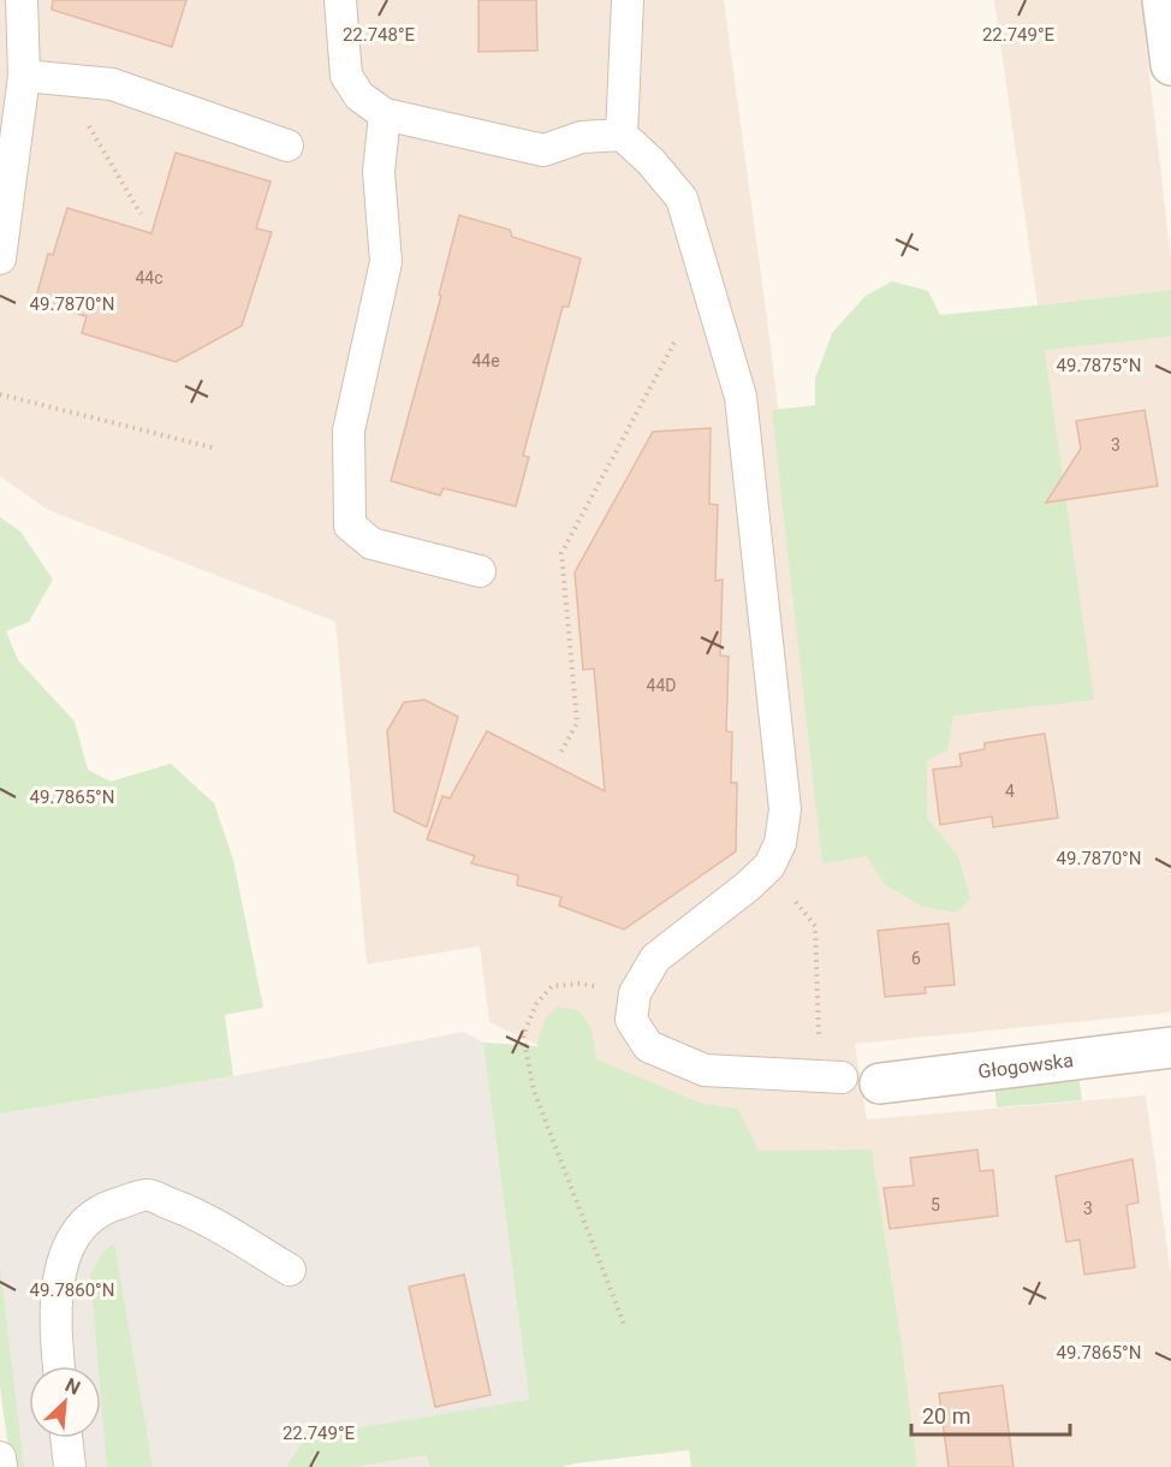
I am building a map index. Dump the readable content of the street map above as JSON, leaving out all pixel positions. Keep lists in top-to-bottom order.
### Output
{
  "streets": {
    "street": ["Głogowska"]
  },
  "house_numbers": [
    "44c",
    "44e",
    "3",
    "44D",
    "4",
    "6",
    "5",
    "3"
  ],
  "scale_bar": "20 m",
  "north": "top right",
  "coordinates": [
    "22.748°E",
    "22.749°E",
    "49.7870°N",
    "49.7875°N",
    "49.7865°N",
    "49.7860°N"
  ]
}
